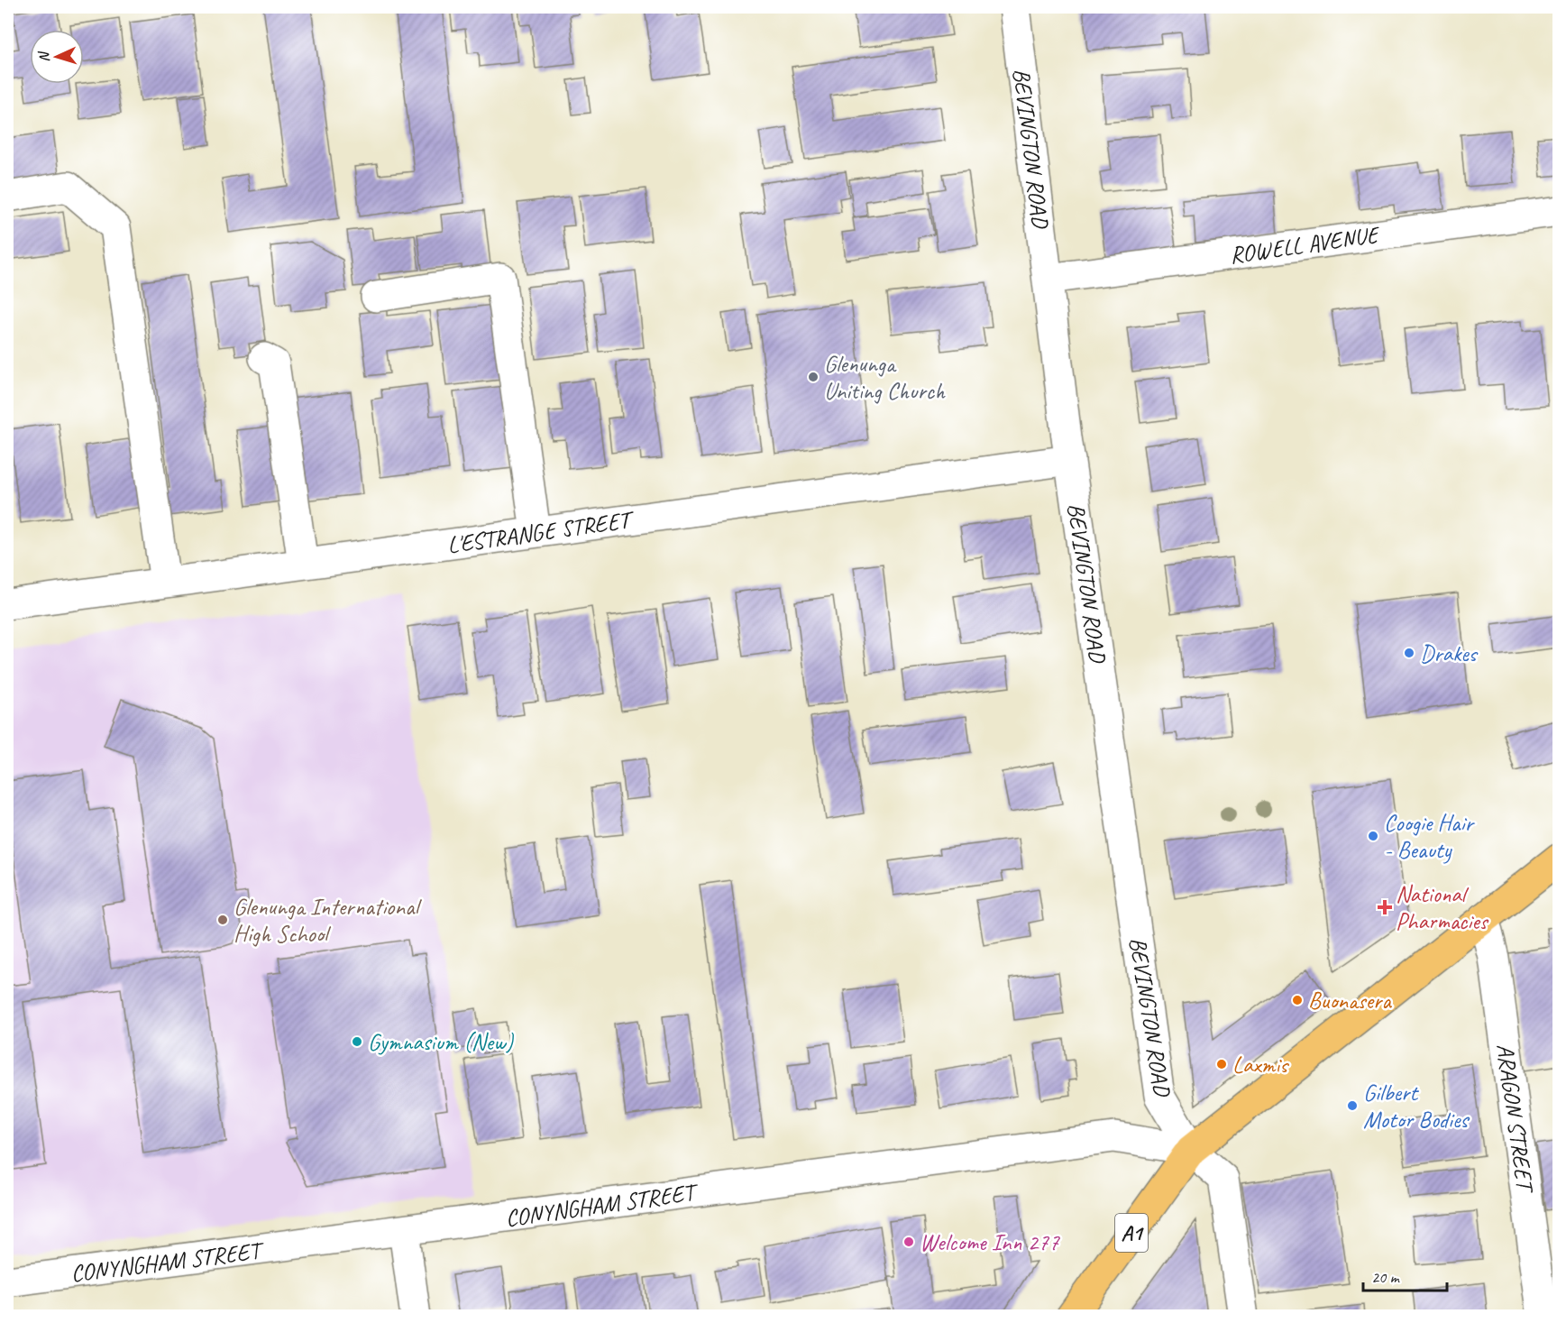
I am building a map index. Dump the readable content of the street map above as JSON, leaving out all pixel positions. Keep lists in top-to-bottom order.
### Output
{
  "streets": {
    "highway": ["A1"],
    "street": [
      "BEVINGTON ROAD",
      "ROWELL AVENUE",
      "L'ESTRANGE STREET",
      "ARAGON STREET",
      "CONYNGHAM STREET"
    ]
  },
  "crossings": [
    ["BEVINGTON ROAD", "ROWELL AVENUE"],
    ["BEVINGTON ROAD", "L'ESTRANGE STREET"],
    ["BEVINGTON ROAD", "CONYNGHAM STREET"],
    ["BEVINGTON ROAD", "A1"],
    ["ARAGON STREET", "A1"],
    ["CONYNGHAM STREET", "A1"]
  ],
  "places": {
    "other": [
      "Glenunga Uniting Church",
      "Drakes",
      "Coogie Hair - Beauty",
      "Glenunga International High School",
      "Buonasera",
      "Gymnasium (New)",
      "Laxmis",
      "Gilbert Motor Bodies",
      "Welcome Inn 277"
    ],
    "health": ["National Pharmacies"]
  },
  "scale_bar": "20 m",
  "north": "left"
}
